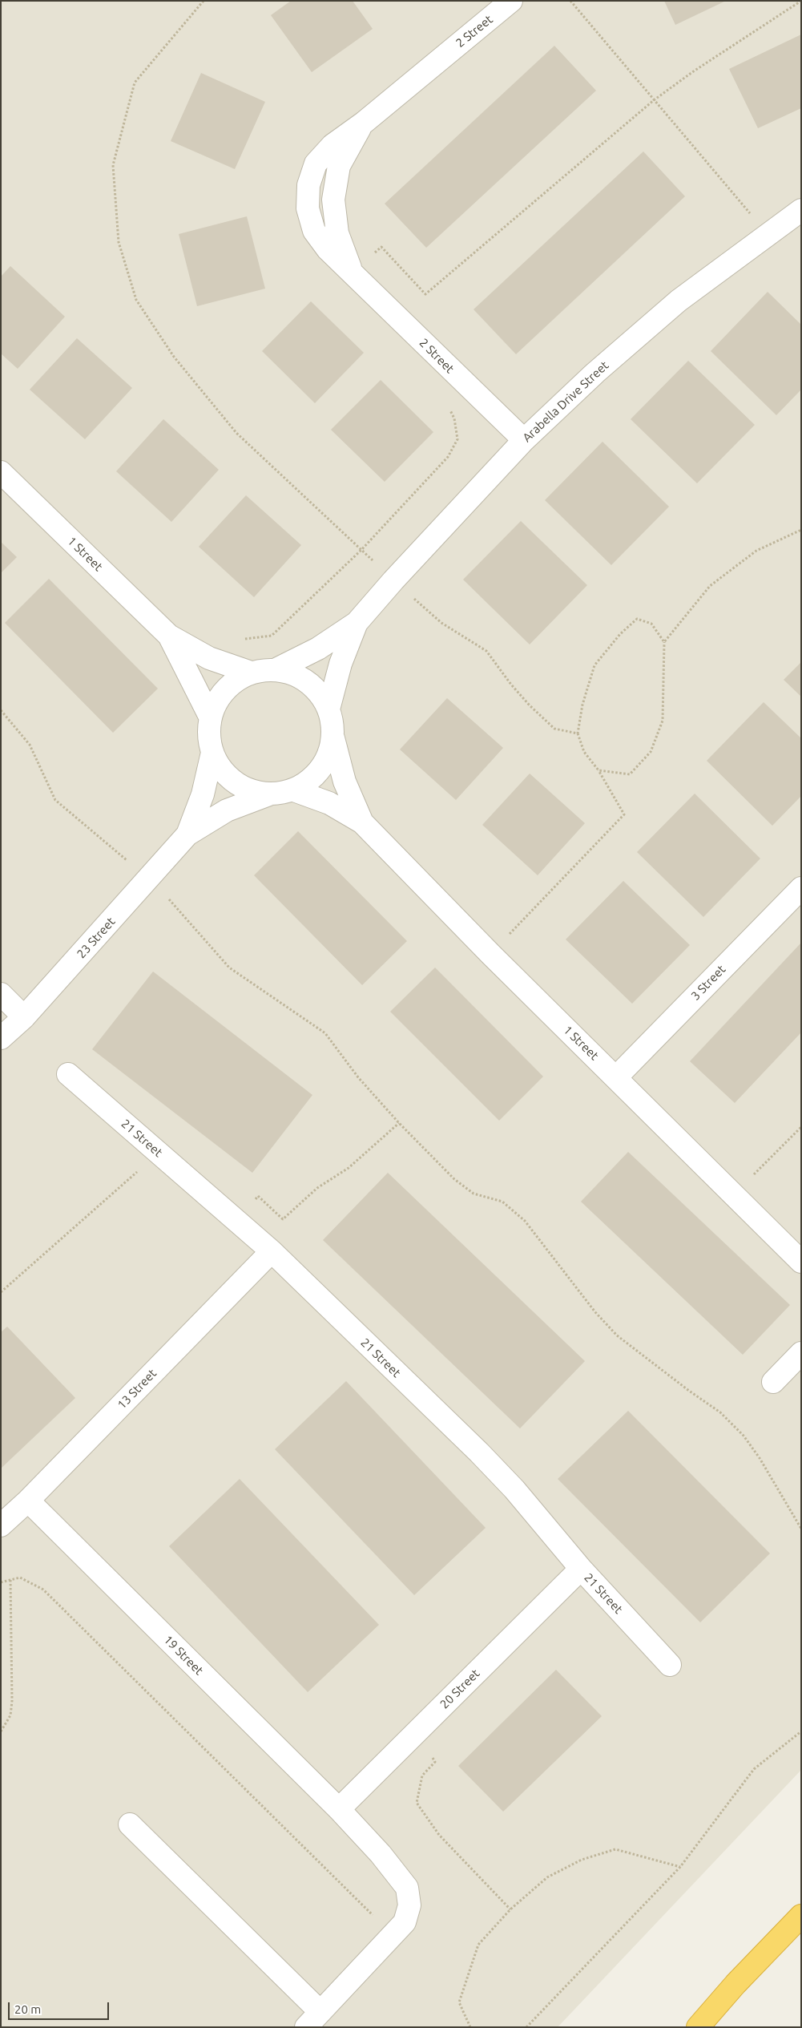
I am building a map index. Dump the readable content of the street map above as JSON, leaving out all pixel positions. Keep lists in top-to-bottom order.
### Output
{
  "streets": {
    "street": [
      "2 Street",
      "Arabella Drive Street",
      "1 Street",
      "23 Street",
      "3 Street",
      "21 Street",
      "13 Street",
      "19 Street",
      "20 Street"
    ]
  },
  "crossings": [
    ["2 Street", "Arabella Drive Street"],
    ["1 Street", "3 Street"],
    ["21 Street", "13 Street"],
    ["21 Street", "20 Street"],
    ["13 Street", "19 Street"],
    ["19 Street", "20 Street"]
  ],
  "scale_bar": "20 m"
}
